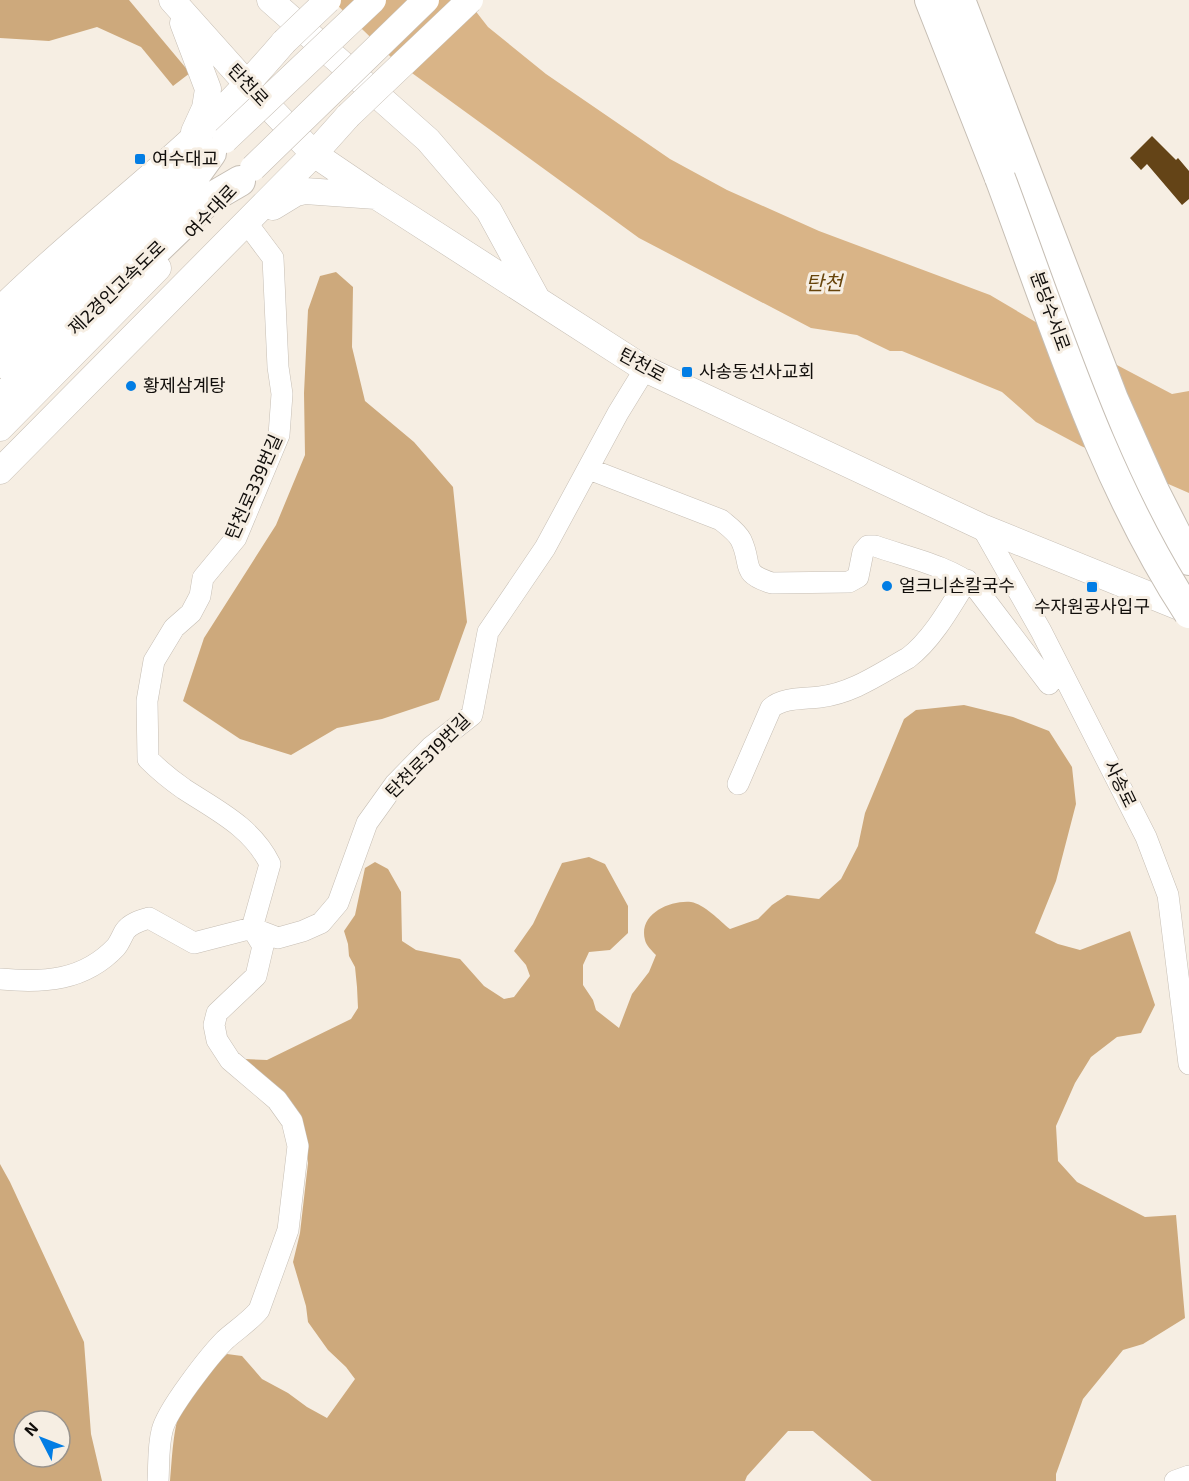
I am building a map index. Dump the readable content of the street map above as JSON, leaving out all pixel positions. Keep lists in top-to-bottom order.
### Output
{
  "streets": {
    "highway": ["제2경인고속도로", "분당수서로"],
    "main road": ["탄천로", "여수대로"],
    "street": ["탄천로339번길", "탄천로319번길", "사송로"]
  },
  "crossings": [
    ["탄천로", "분당수서로"],
    ["탄천로", "탄천로319번길"],
    ["탄천로", "사송로"],
    ["여수대로", "제2경인고속도로"],
    ["탄천로339번길", "탄천로319번길"]
  ],
  "water": ["탄천"],
  "places": {
    "transit": ["여수대교", "사송동선사교회", "수자원공사입구"],
    "other": ["황제삼계탕", "얼크니손칼국수"]
  },
  "north": "top left"
}
